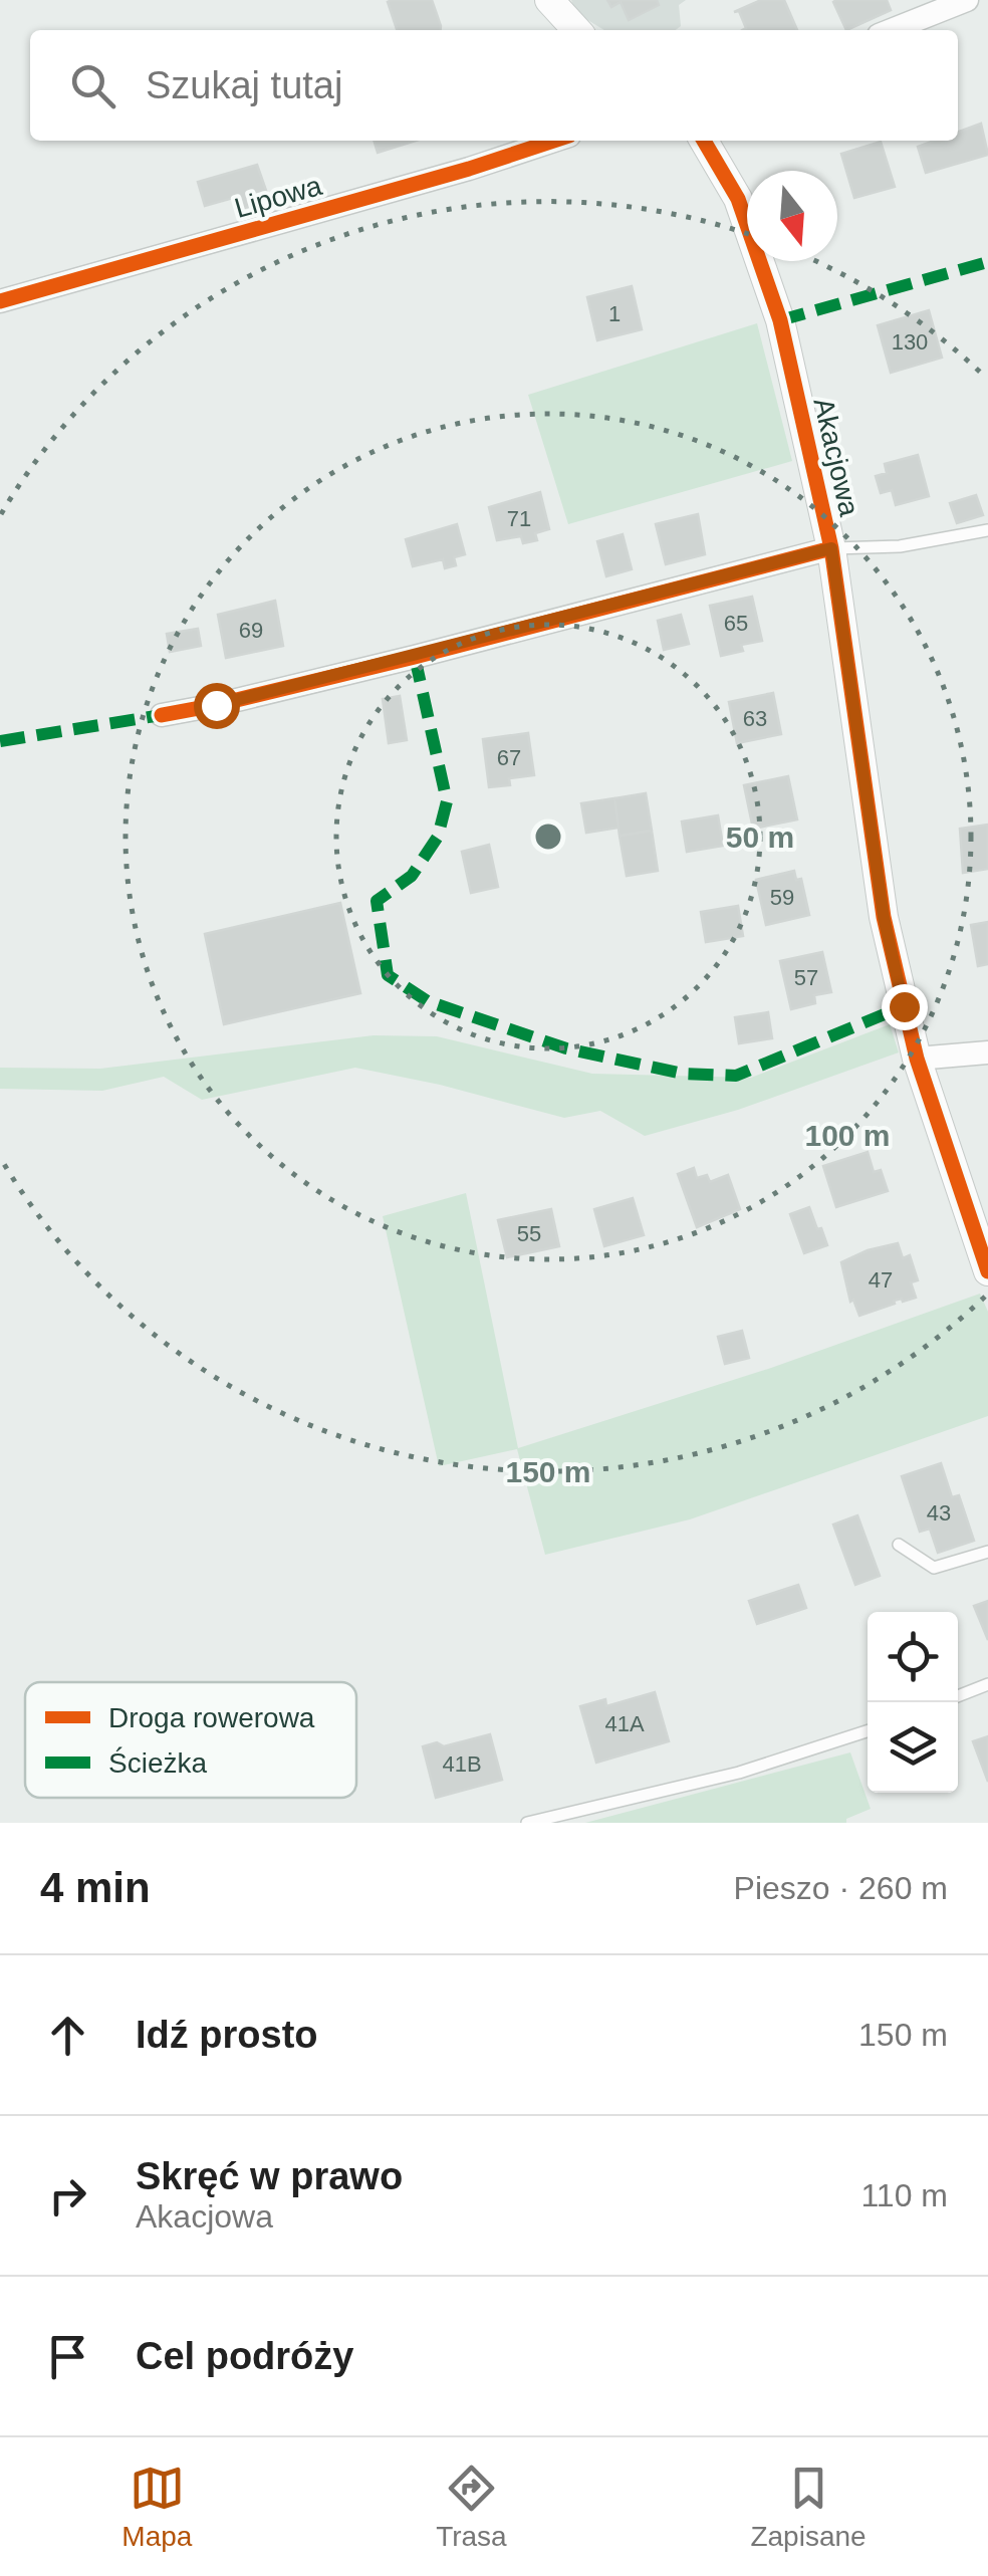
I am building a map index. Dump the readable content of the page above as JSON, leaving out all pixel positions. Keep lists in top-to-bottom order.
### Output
{
  "streets": {
    "street": ["Lipowa", "Akacjowa"]
  },
  "house_numbers": [
    "1",
    "130",
    "71",
    "65",
    "69",
    "63",
    "67",
    "59",
    "57",
    "55",
    "47",
    "43",
    "41A",
    "41B"
  ],
  "legend": ["Droga rowerowa", "Ścieżka"],
  "north": "bottom",
  "page": {
    "search": "Szukaj tutaj",
    "heading": ["4 min", "Pieszo · 260 m"],
    "list": [
      ["Idź prosto", "150 m"],
      ["Skręć w prawo", "Akacjowa", "110 m"],
      "Cel podróży"
    ],
    "nav": ["Mapa", "Trasa", "Zapisane"]
  },
  "rings": ["50 m", "100 m", "150 m"]
}
